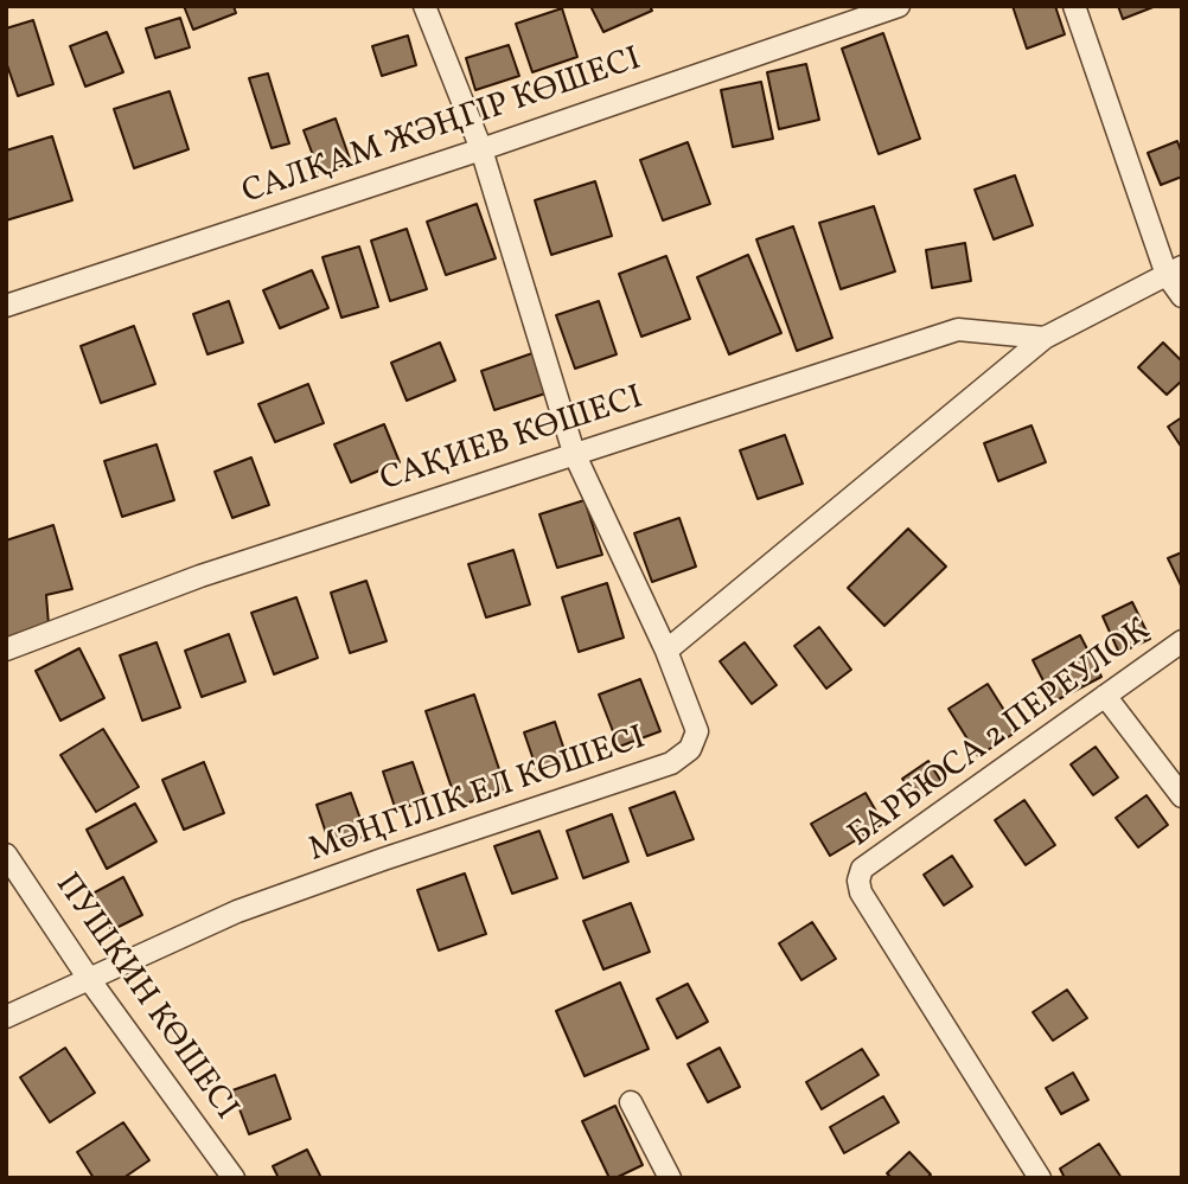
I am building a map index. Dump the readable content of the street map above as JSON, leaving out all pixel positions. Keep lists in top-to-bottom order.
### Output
{
  "streets": {
    "street": [
      "САЛҚАМ ЖӘҢГІР КӨШЕСІ",
      "САҚИЕВ КӨШЕСІ",
      "БАРБЮСА 2 ПЕРЕУЛОК",
      "МӘҢГІЛІК ЕЛ КӨШЕСІ",
      "ПУШКИН КӨШЕСІ"
    ]
  },
  "crossings": [
    ["МӘҢГІЛІК ЕЛ КӨШЕСІ", "ПУШКИН КӨШЕСІ"]
  ]
}
